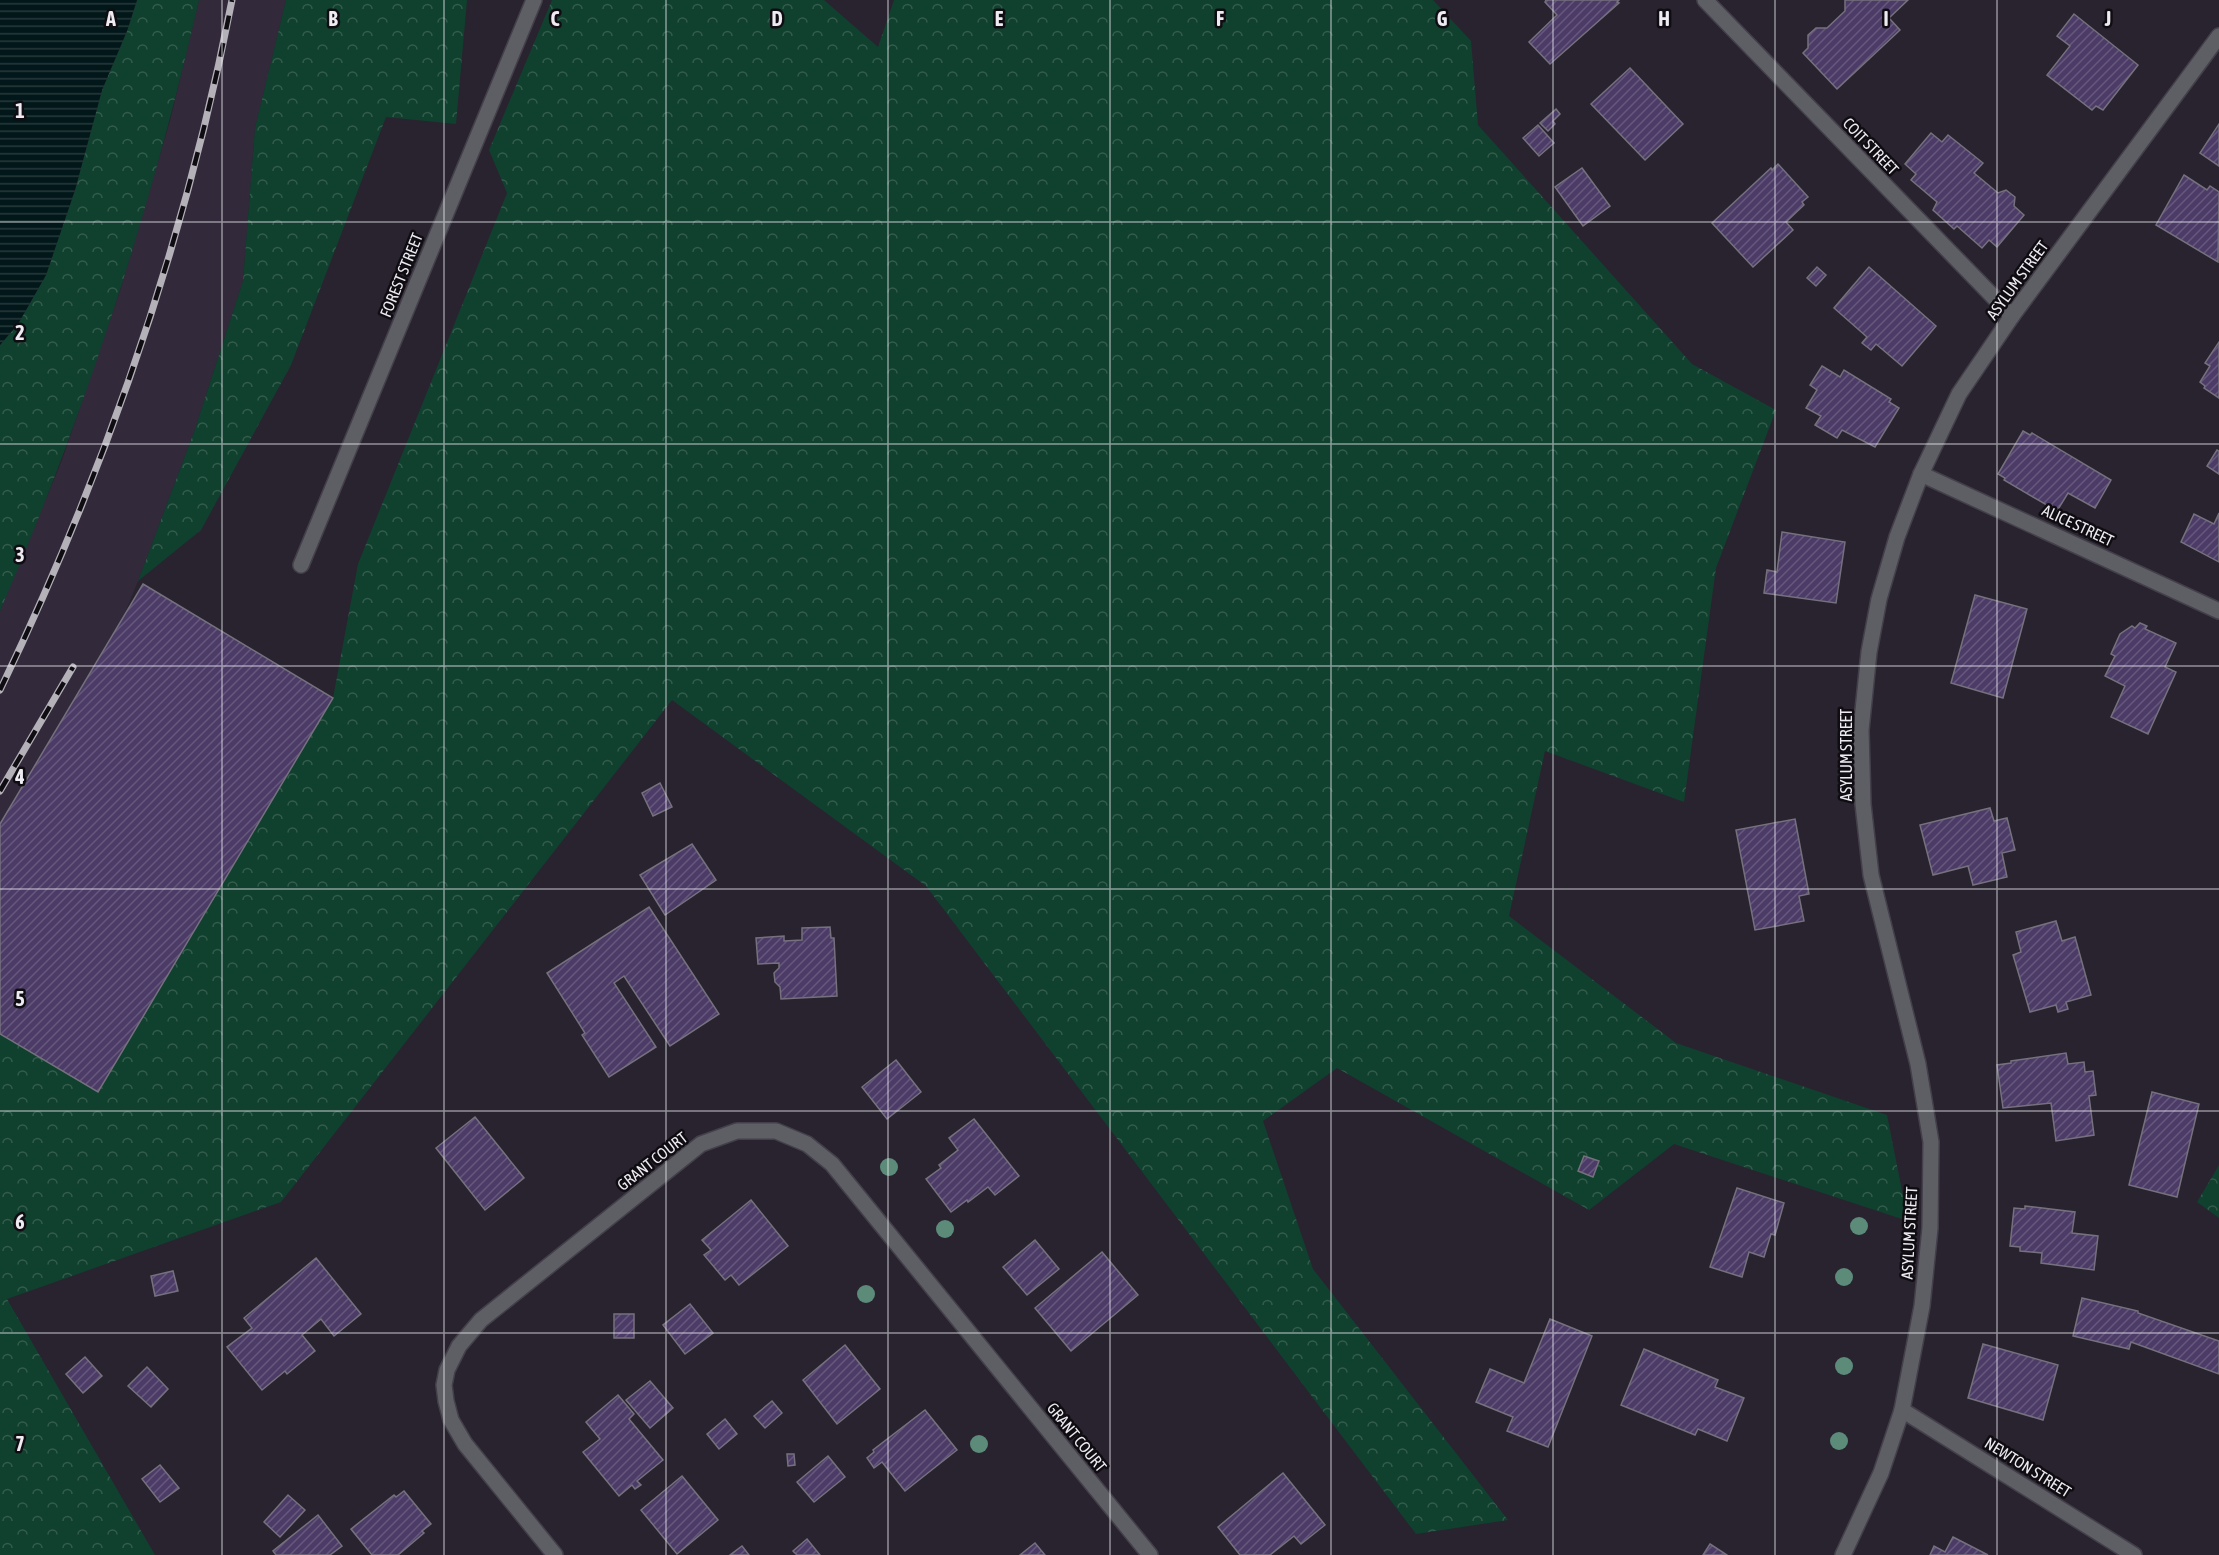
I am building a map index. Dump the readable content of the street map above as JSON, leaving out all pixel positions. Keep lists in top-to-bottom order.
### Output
{
  "streets": {
    "street": [
      "COIT STREET",
      "FOREST STREET",
      "ASYLUM STREET",
      "ALICE STREET",
      "GRANT COURT",
      "NEWTON STREET"
    ]
  },
  "crossings": [
    ["COIT STREET", "ASYLUM STREET"],
    ["ASYLUM STREET", "ALICE STREET"],
    ["ASYLUM STREET", "NEWTON STREET"]
  ],
  "grid": {
    "columns": [
      "A",
      "B",
      "C",
      "D",
      "E",
      "F",
      "G",
      "H",
      "I",
      "J"
    ],
    "rows": [
      "1",
      "2",
      "3",
      "4",
      "5",
      "6",
      "7"
    ]
  }
}
